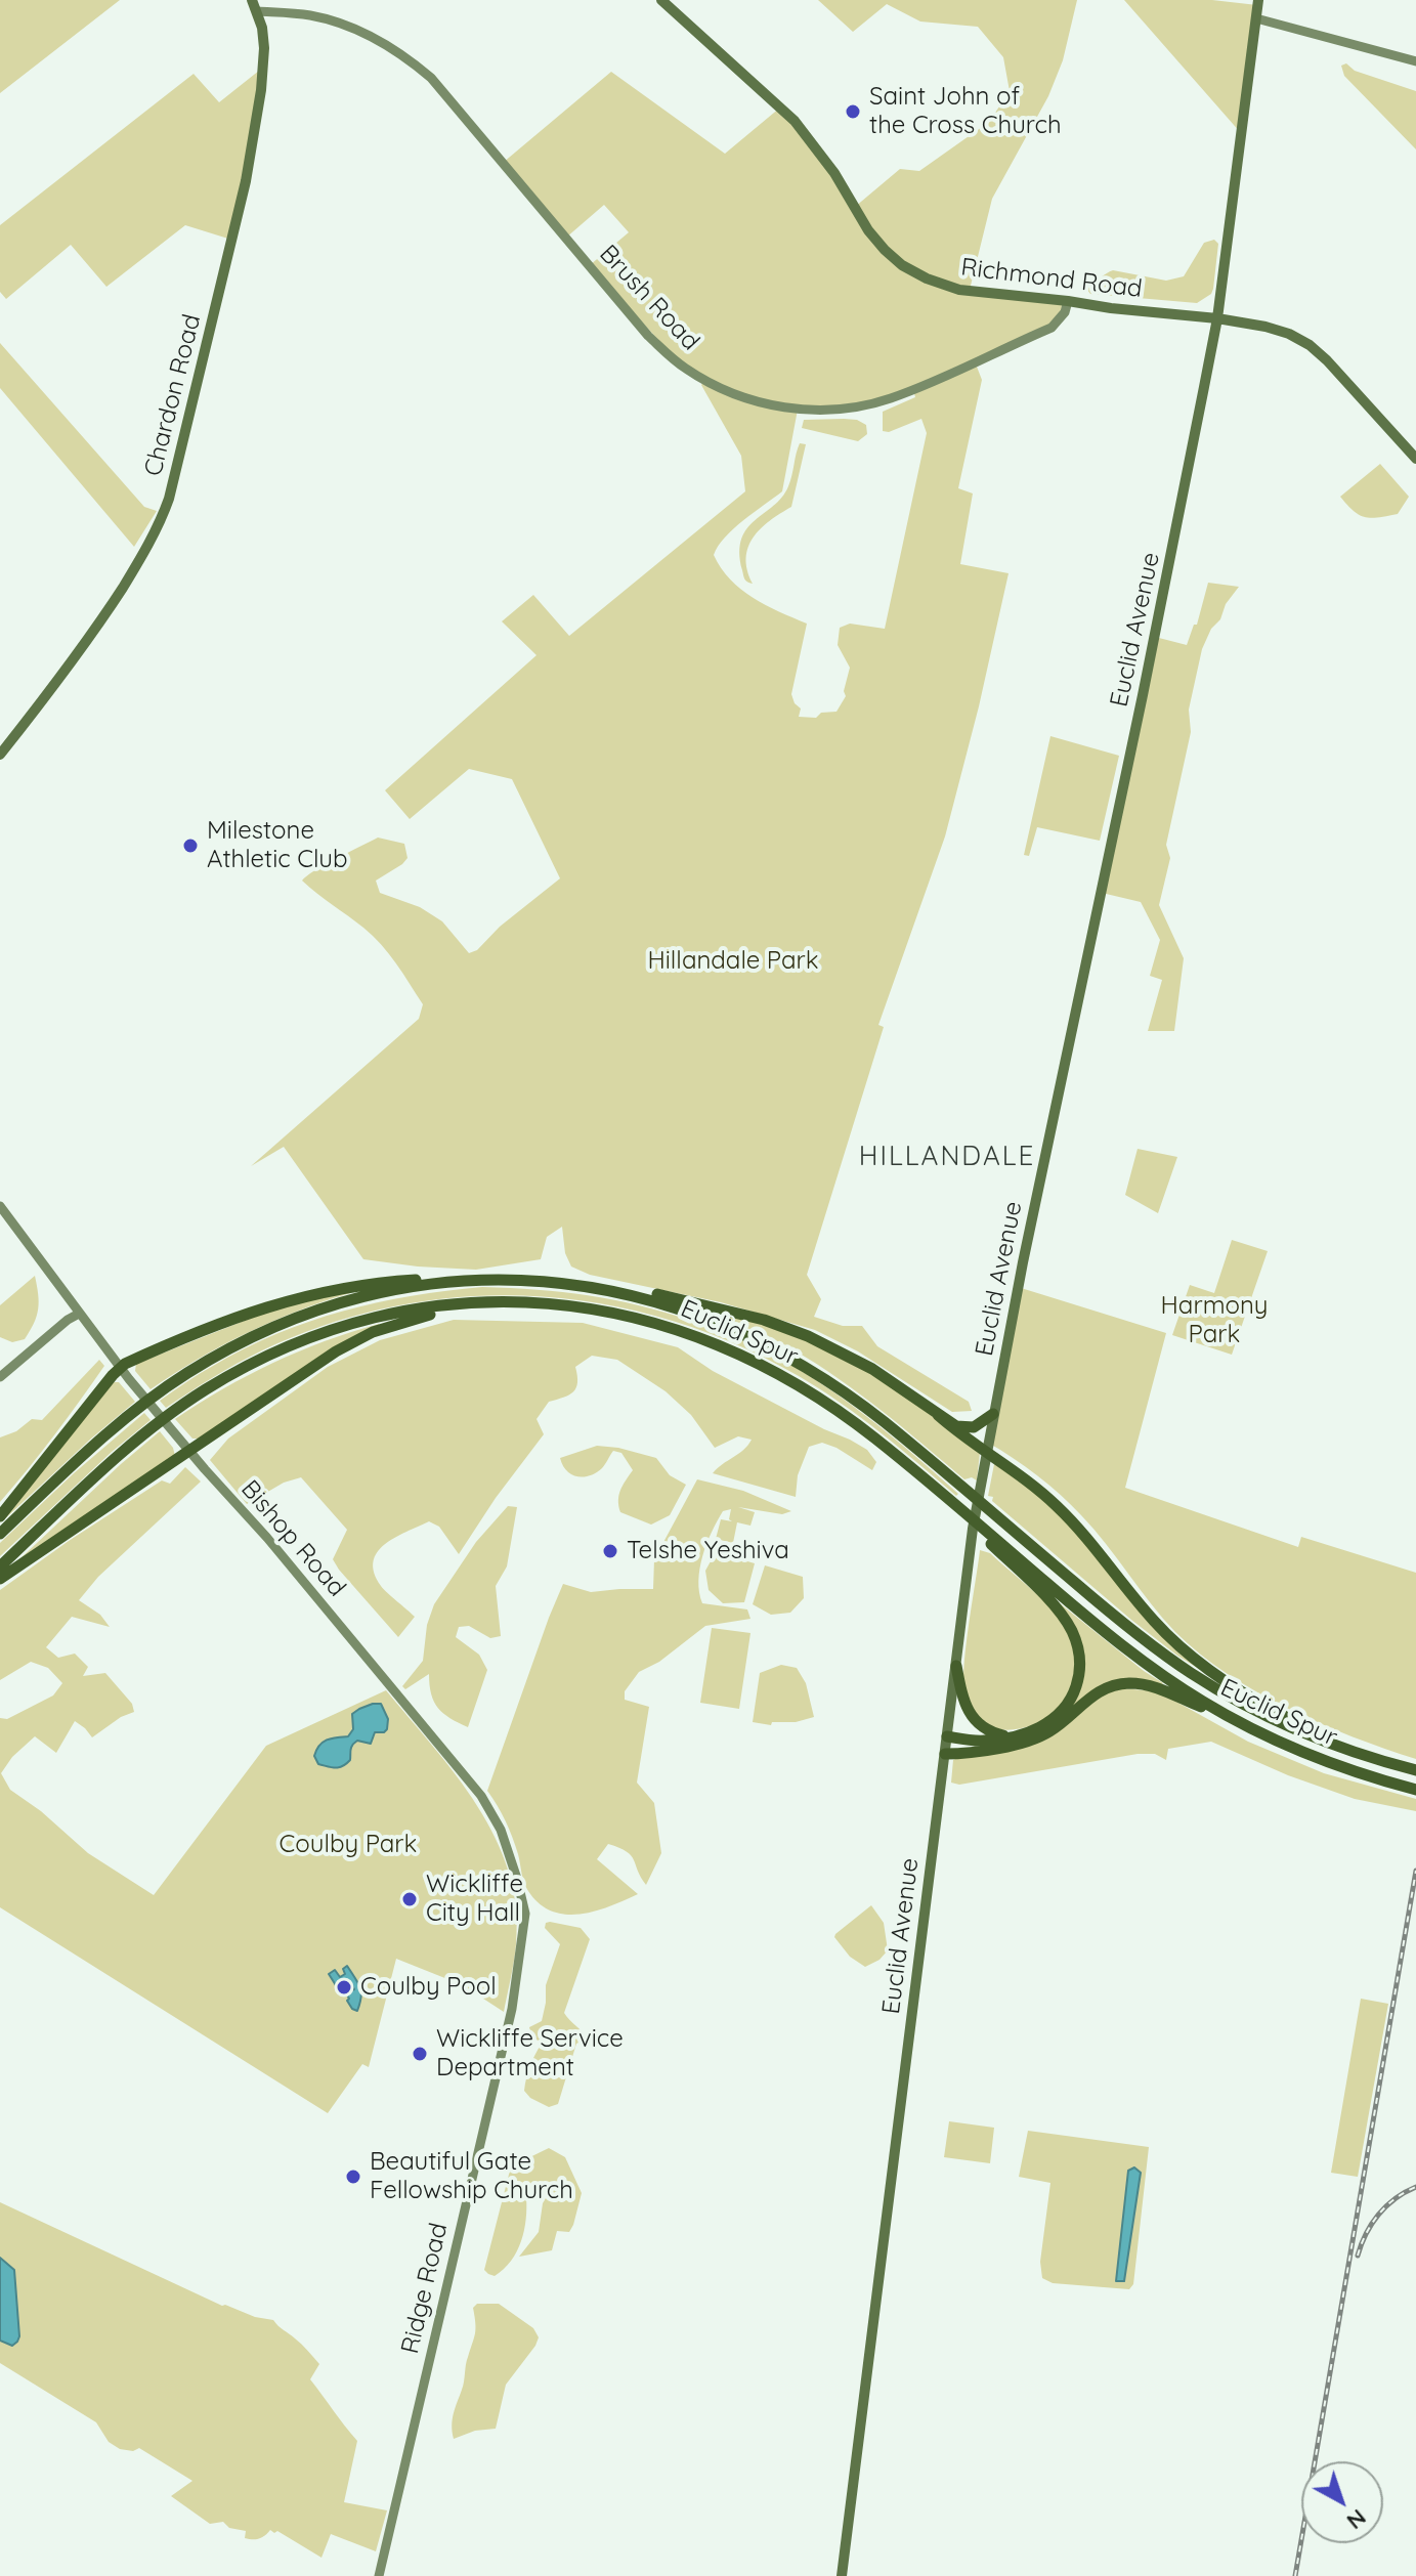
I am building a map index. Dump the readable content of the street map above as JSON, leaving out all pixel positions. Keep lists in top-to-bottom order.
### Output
{
  "streets": {
    "highway": ["Euclid Spur"],
    "main road": [
      "Richmond Road",
      "Brush Road",
      "Chardon Road",
      "Euclid Avenue",
      "Bishop Road",
      "Ridge Road"
    ]
  },
  "crossings": [
    ["Richmond Road", "Brush Road"],
    ["Richmond Road", "Euclid Avenue"],
    ["Brush Road", "Chardon Road"],
    ["Bishop Road", "Ridge Road"]
  ],
  "districts": ["HILLANDALE"],
  "parks": ["Hillandale Park", "Harmony Park", "Coulby Park"],
  "places": [
    "Saint John of the Cross Church",
    "Milestone Athletic Club",
    "Telshe Yeshiva",
    "Wickliffe City Hall",
    "Coulby Pool",
    "Wickliffe Service Department",
    "Beautiful Gate Fellowship Church"
  ],
  "north": "bottom right"
}
